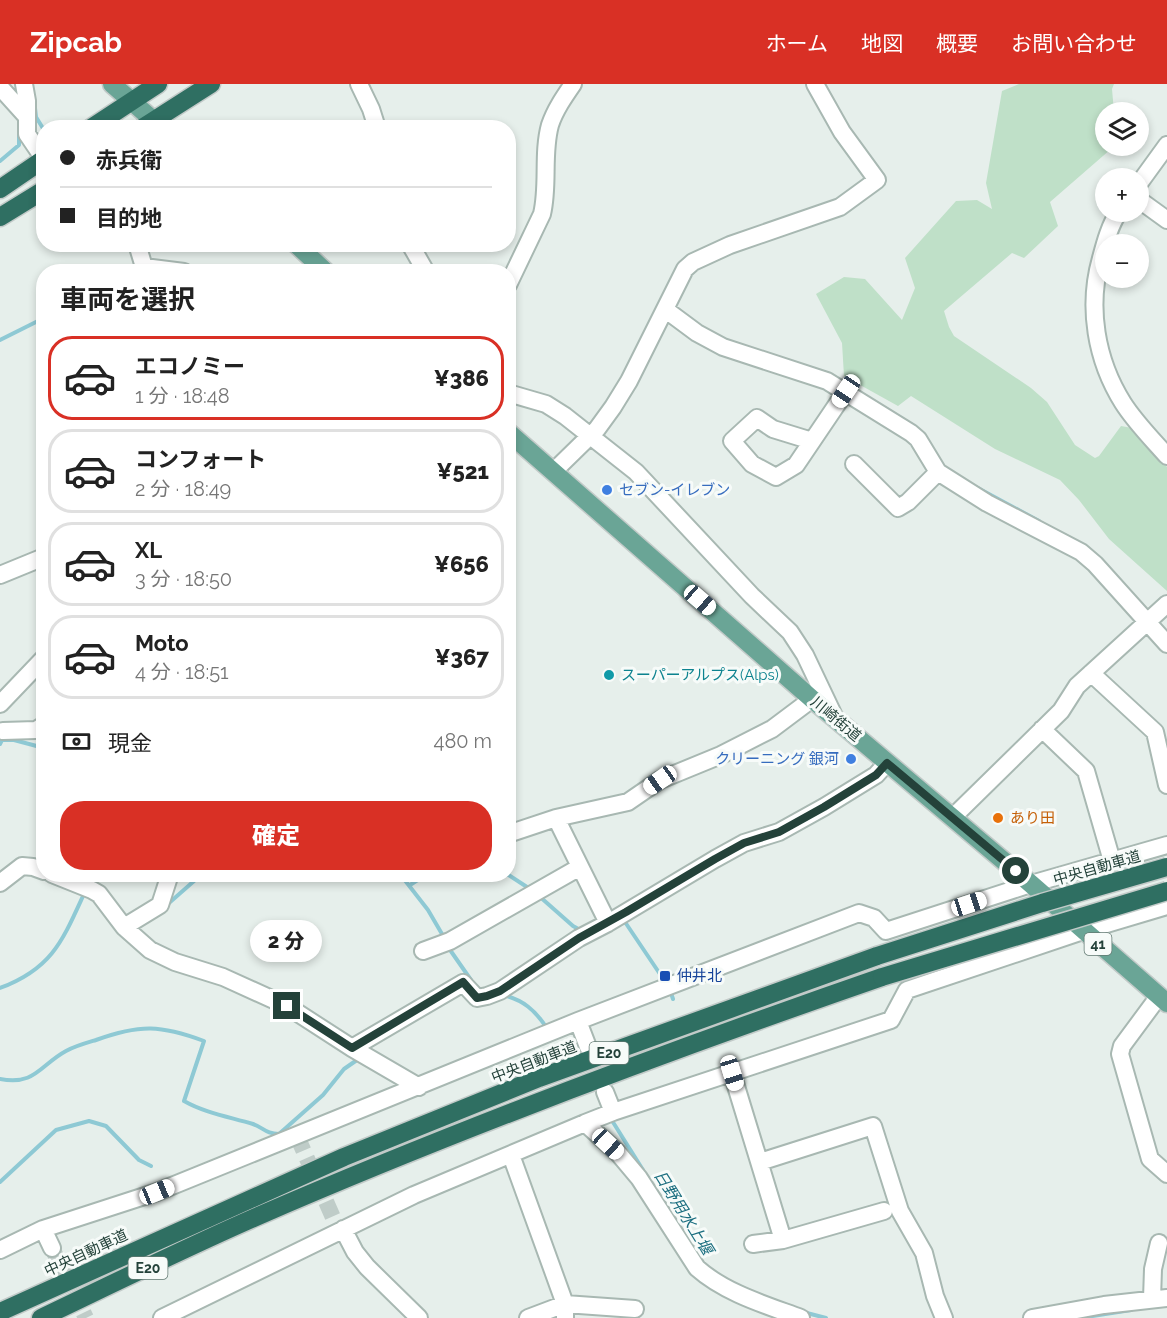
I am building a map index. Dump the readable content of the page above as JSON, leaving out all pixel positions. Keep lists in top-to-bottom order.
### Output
{
  "streets": {
    "highway": ["中央自動車道", "E20"],
    "main road": ["川崎街道", "41"]
  },
  "water": ["日野用水上堰"],
  "places": {
    "other": [
      "セブン-イレブン",
      "スーパーアルプス(Alps)",
      "クリーニング 銀河",
      "あり田"
    ],
    "transit": ["仲井北"]
  },
  "page": {
    "header": "Zipcab",
    "nav": [
      "ホーム",
      "地図",
      "概要",
      "お問い合わせ"
    ],
    "map_buttons": ["+", "−"],
    "banner": ["赤兵衛", "目的地"],
    "heading": "車両を選択",
    "list": [
      {
        "name": "エコノミー",
        "note": "1 分 · 18:48",
        "value": "¥386"
      },
      {
        "name": "コンフォート",
        "note": "2 分 · 18:49",
        "value": "¥521"
      },
      {
        "name": "XL",
        "note": "3 分 · 18:50",
        "value": "¥656"
      },
      {
        "name": "Moto",
        "note": "4 分 · 18:51",
        "value": "¥367"
      }
    ],
    "pay": ["現金", "480 m"],
    "buttons": "確定",
    "bubble": "2 分"
  }
}
